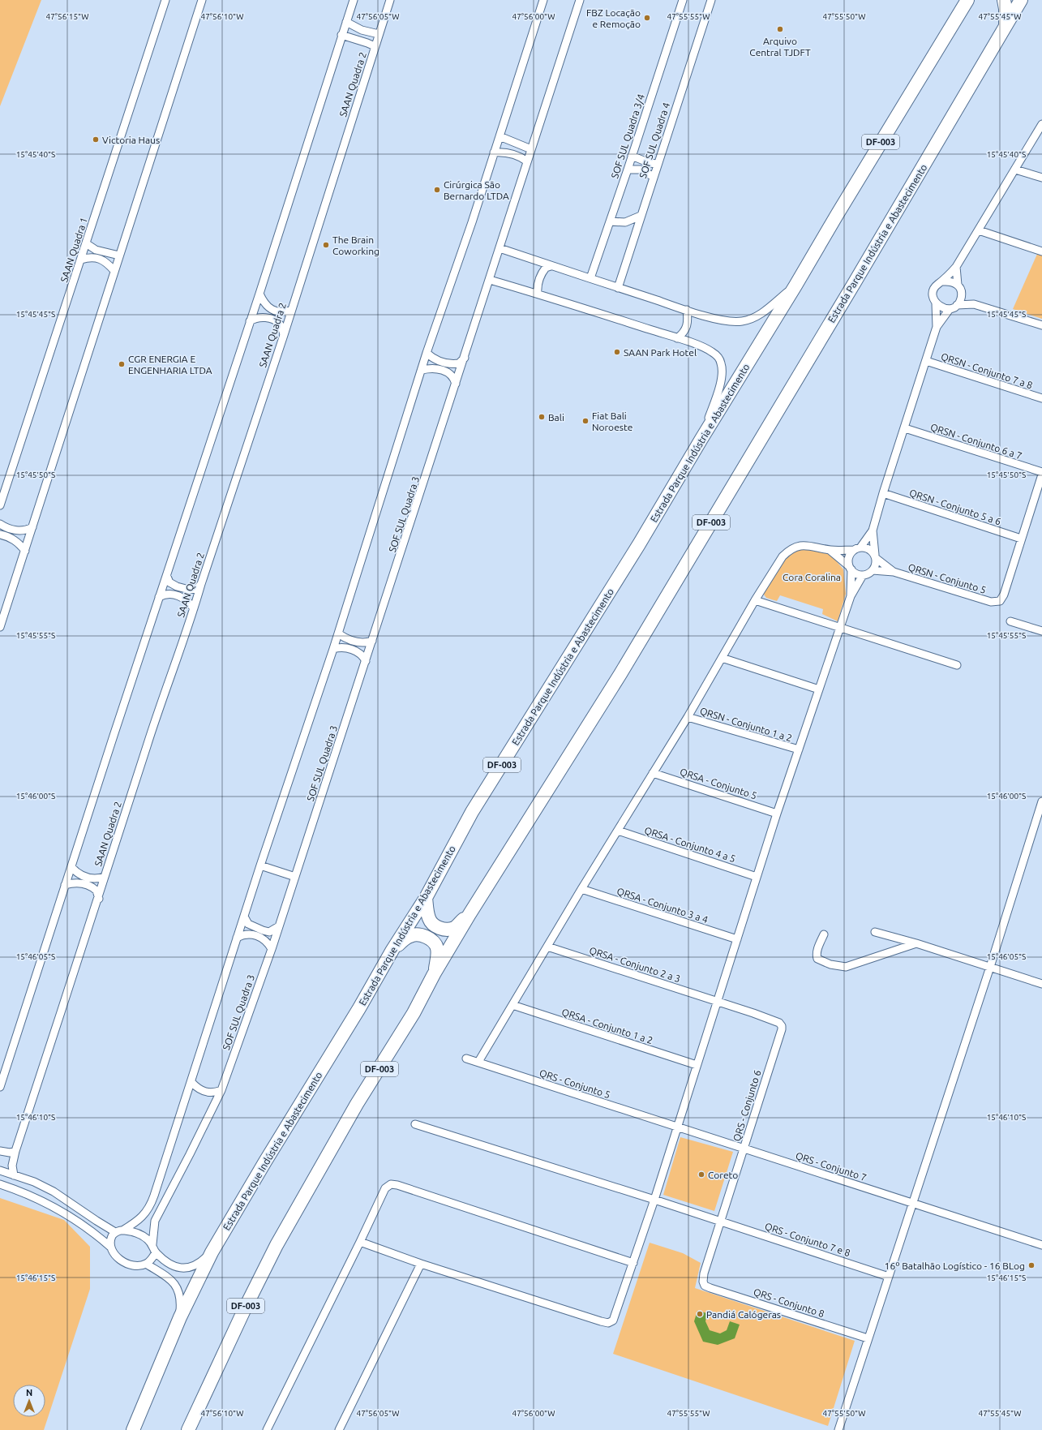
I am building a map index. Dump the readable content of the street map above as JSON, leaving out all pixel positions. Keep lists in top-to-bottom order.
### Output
{
  "streets": {
    "highway": ["DF-003", "Estrada Parque Indústria e Abastecimento"],
    "street": [
      "SAAN Quadra 2",
      "SOF SUL Quadra 3/4",
      "SOF SUL Quadra 4",
      "SAAN Quadra 1",
      "QRSN - Conjunto 7 a 8",
      "QRSN - Conjunto 6 a 7",
      "QRSN - Conjunto 5 a 6",
      "SOF SUL Quadra 3",
      "QRSN - Conjunto 5",
      "QRSN - Conjunto 1 a 2",
      "QRSA - Conjunto 5",
      "QRSA - Conjunto 4 a 5",
      "QRSA - Conjunto 3 a 4",
      "QRSA - Conjunto 2 a 3",
      "QRSA - Conjunto 1 a 2",
      "QRS - Conjunto 5",
      "QRS - Conjunto 6",
      "QRS - Conjunto 7",
      "QRS - Conjunto 7 e 8",
      "QRS - Conjunto 8"
    ]
  },
  "crossings": [
    ["QRSN - Conjunto 5 a 6", "QRSN - Conjunto 5"],
    ["QRSA - Conjunto 2 a 3", "QRS - Conjunto 6"],
    ["QRS - Conjunto 5", "QRS - Conjunto 6"],
    ["QRS - Conjunto 6", "QRS - Conjunto 7"],
    ["QRS - Conjunto 7 e 8", "QRS - Conjunto 8"]
  ],
  "parks": ["Cora Coralina"],
  "places": [
    "FBZ Locação e Remoção",
    "Arquivo Central TJDFT",
    "Victoria Haus",
    "Cirúrgica São Bernardo LTDA",
    "The Brain Coworking",
    "SAAN Park Hotel",
    "CGR ENERGIA E ENGENHARIA LTDA",
    "Bali",
    "Fiat Bali Noroeste",
    "Coreto",
    "16º Batalhão Logístico - 16 BLog",
    "Pandiá Calógeras"
  ],
  "north": "top",
  "coordinates": [
    "47°56'15\"W",
    "47°56'10\"W",
    "47°56'05\"W",
    "47°56'00\"W",
    "47°55'55\"W",
    "47°55'50\"W",
    "47°55'45\"W",
    "15°45'40\"S",
    "15°45'45\"S",
    "15°45'50\"S",
    "15°45'55\"S",
    "15°46'00\"S",
    "15°46'05\"S",
    "15°46'10\"S",
    "15°46'15\"S"
  ]
}
